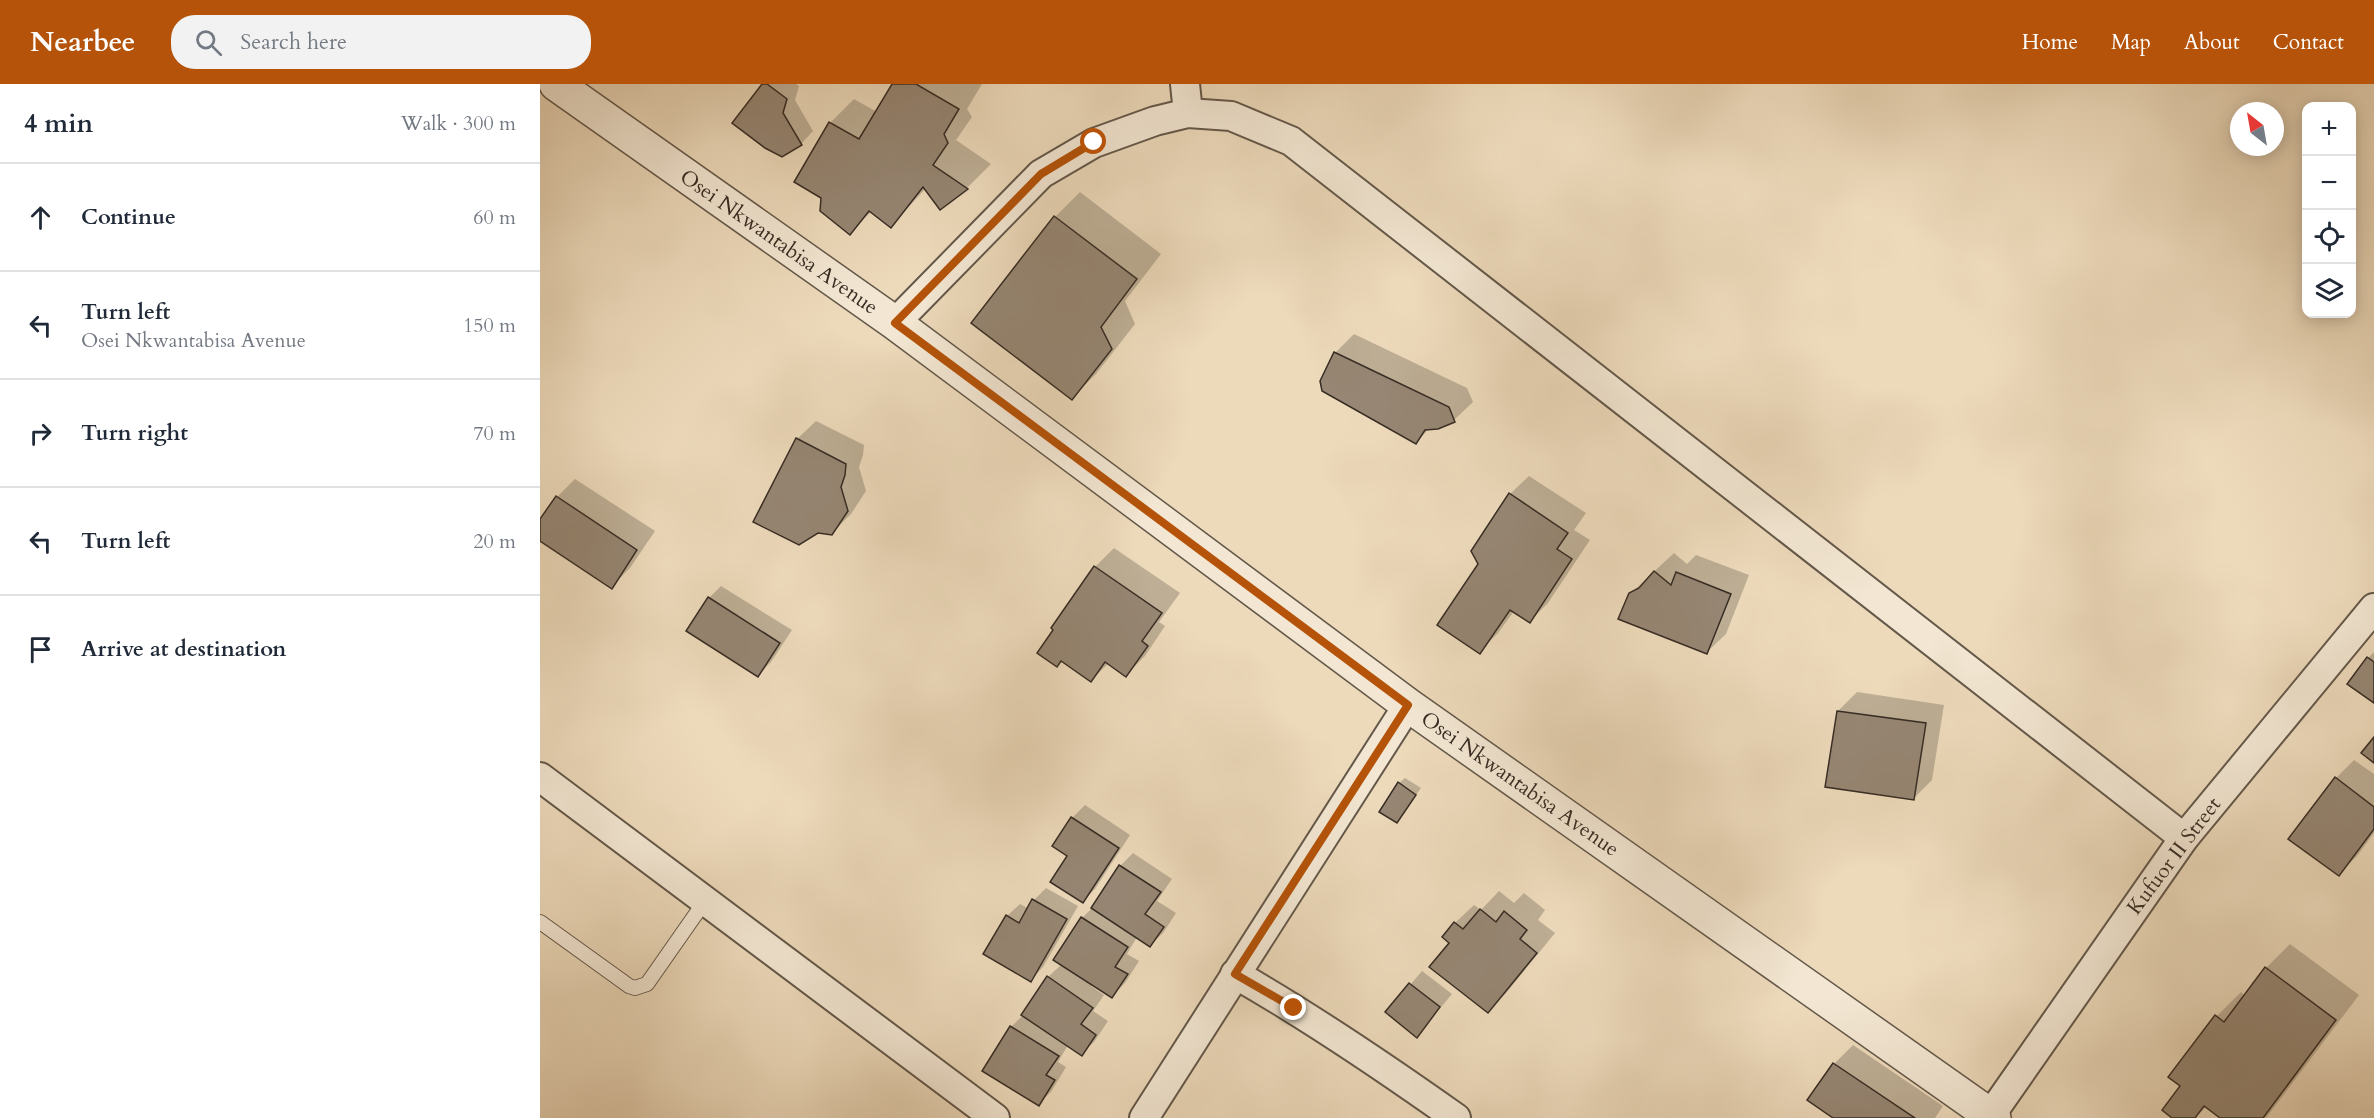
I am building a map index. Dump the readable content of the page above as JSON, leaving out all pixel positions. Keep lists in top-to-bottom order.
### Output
{
  "streets": {
    "street": ["Osei Nkwantabisa Avenue", "Kufuor II Street"]
  },
  "crossings": [
    ["Osei Nkwantabisa Avenue", "Kufuor II Street"]
  ],
  "north": "top left",
  "page": {
    "header": "Nearbee",
    "search": "Search here",
    "nav": [
      "Home",
      "Map",
      "About",
      "Contact"
    ],
    "heading": ["4 min", "Walk · 300 m"],
    "map_buttons": ["+", "−"],
    "list": [
      ["Continue", "60 m"],
      ["Turn left", "Osei Nkwantabisa Avenue", "150 m"],
      ["Turn right", "70 m"],
      ["Turn left", "20 m"],
      "Arrive at destination"
    ]
  }
}
